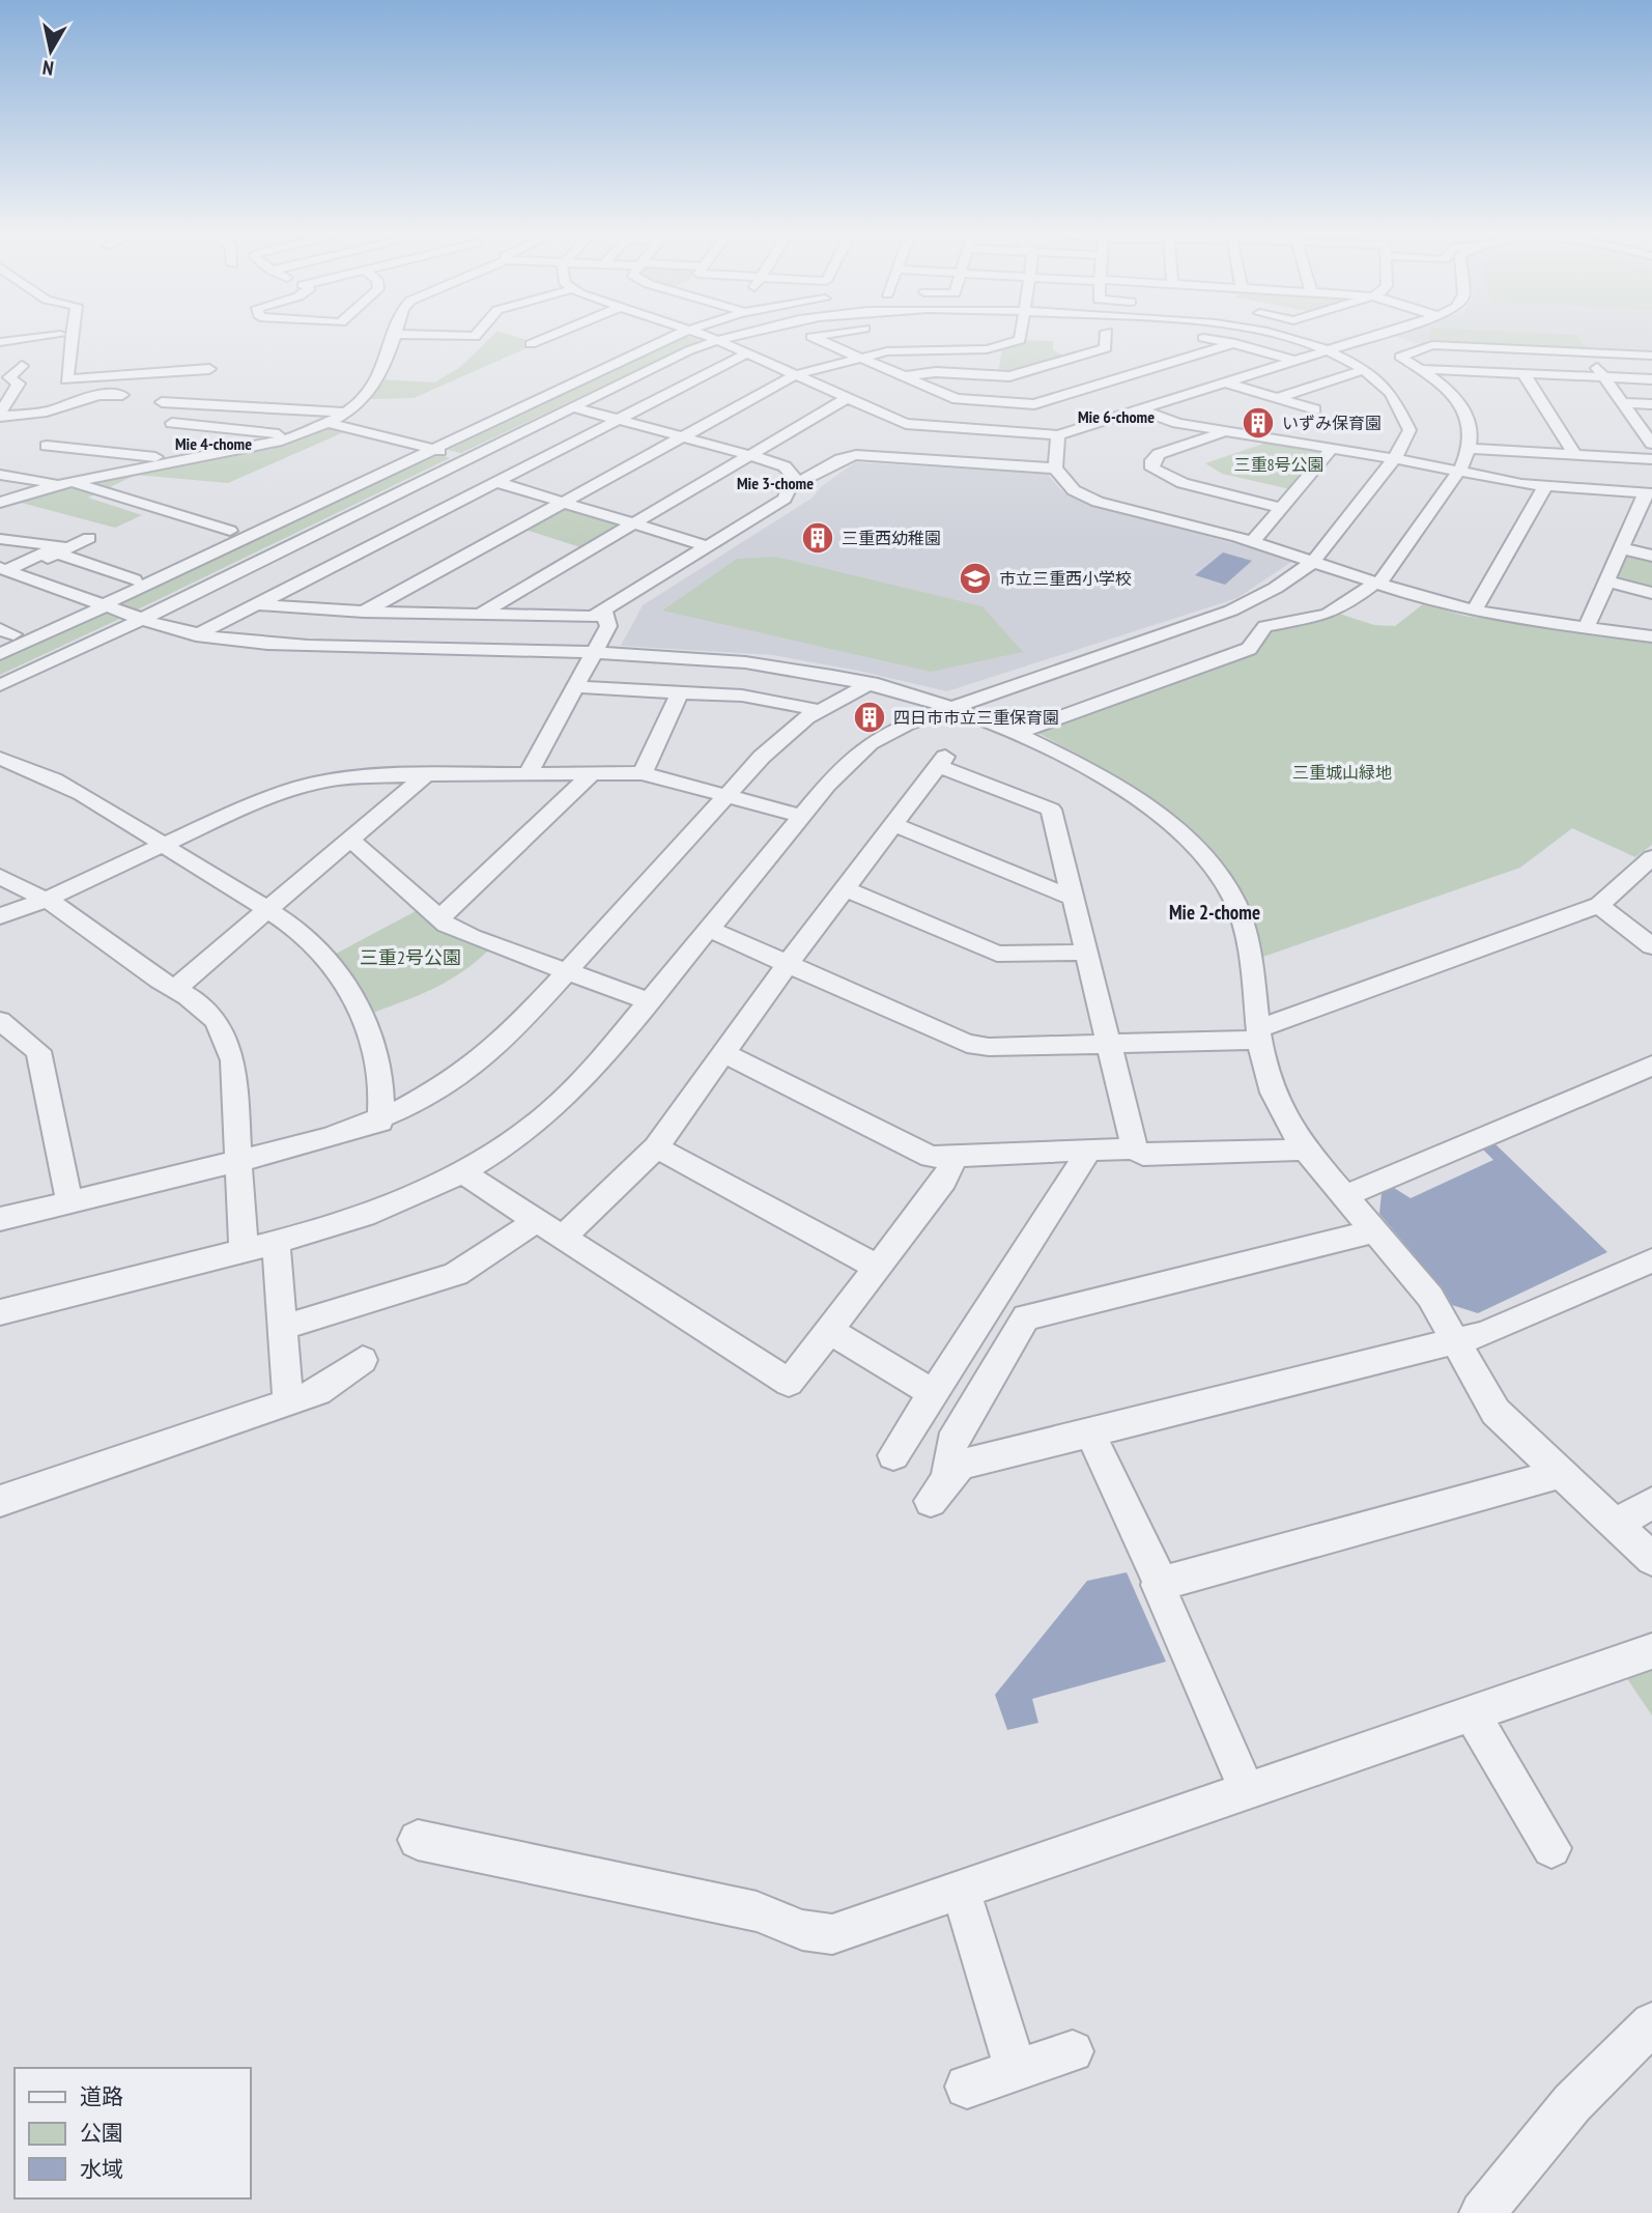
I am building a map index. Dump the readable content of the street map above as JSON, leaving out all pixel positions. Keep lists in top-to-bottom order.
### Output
{
  "districts": [
    "Mie 6-chome",
    "Mie 4-chome",
    "Mie 3-chome",
    "Mie 2-chome"
  ],
  "parks": ["三重8号公園", "三重城山緑地", "三重2号公園"],
  "places": {
    "building": ["いずみ保育園", "三重西幼稚園", "四日市市立三重保育園"],
    "school or university": ["市立三重西小学校"]
  },
  "legend": ["道路", "公園", "水域"],
  "north": "bottom"
}
